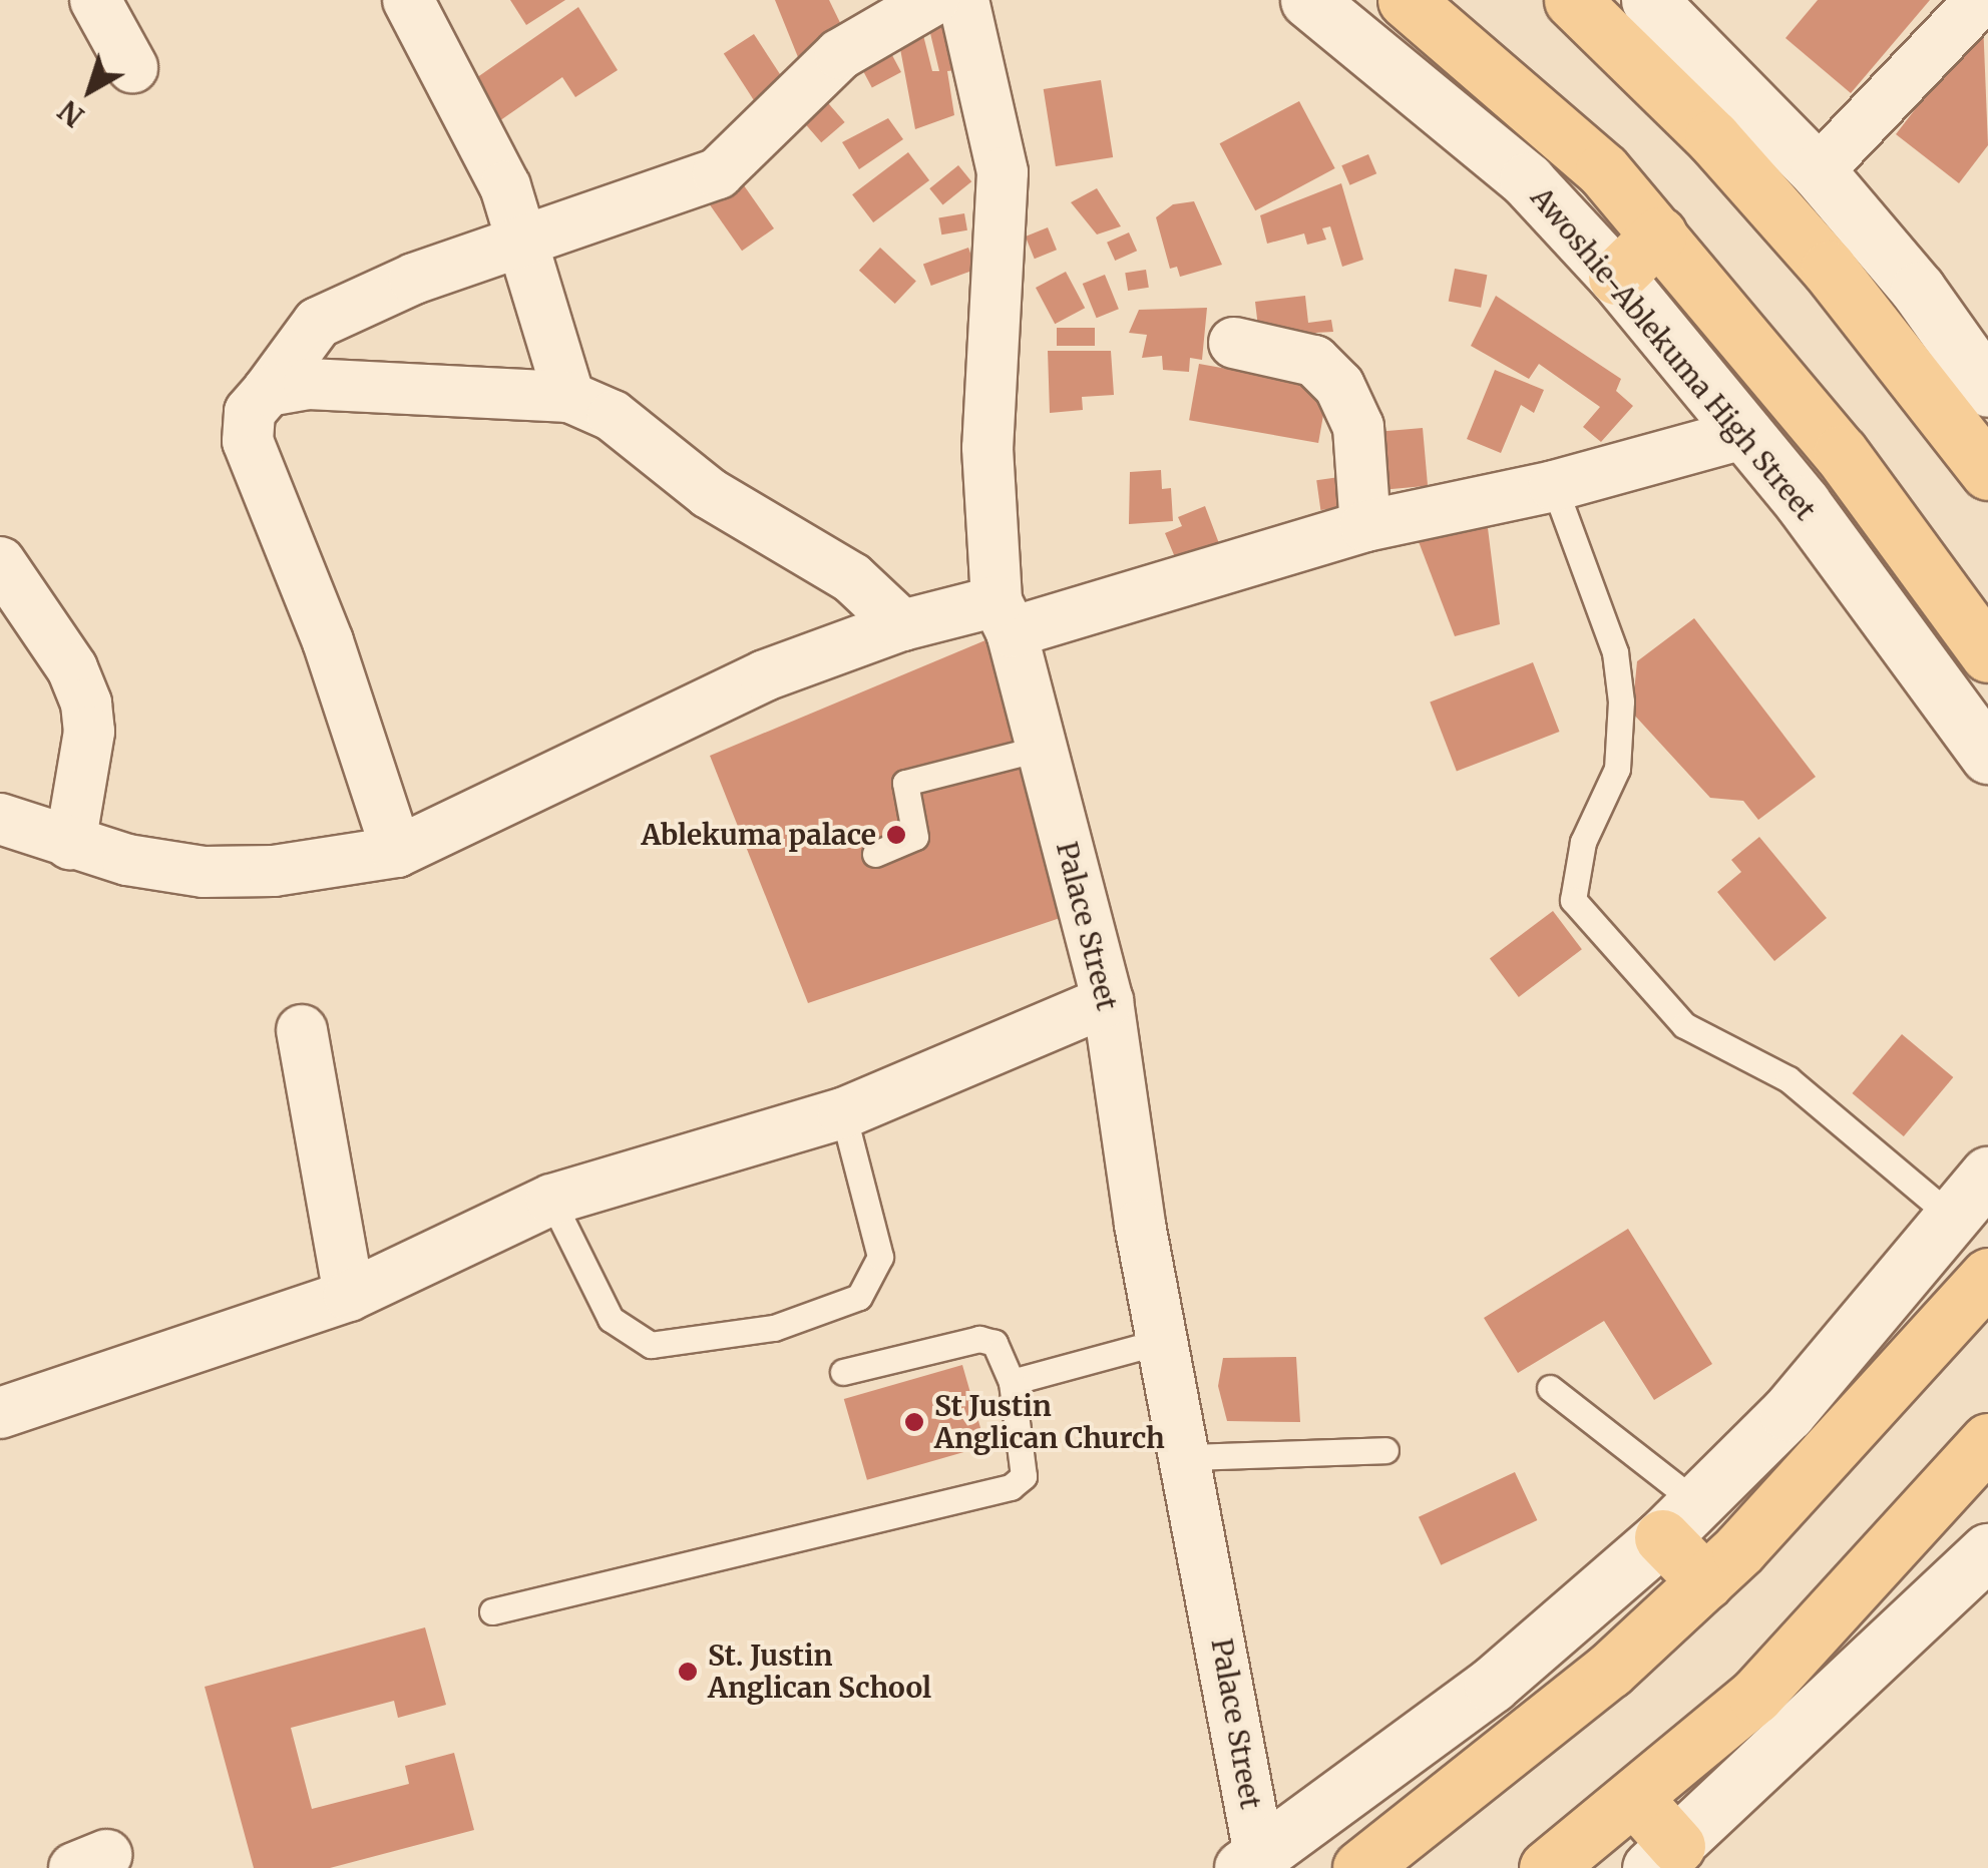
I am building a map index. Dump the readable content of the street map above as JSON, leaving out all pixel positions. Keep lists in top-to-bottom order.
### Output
{
  "streets": {
    "street": ["Awoshie-Ablekuma High Street", "Palace Street"]
  },
  "places": ["Ablekuma palace", "St Justin Anglican Church", "St. Justin Anglican School"],
  "north": "bottom left"
}
